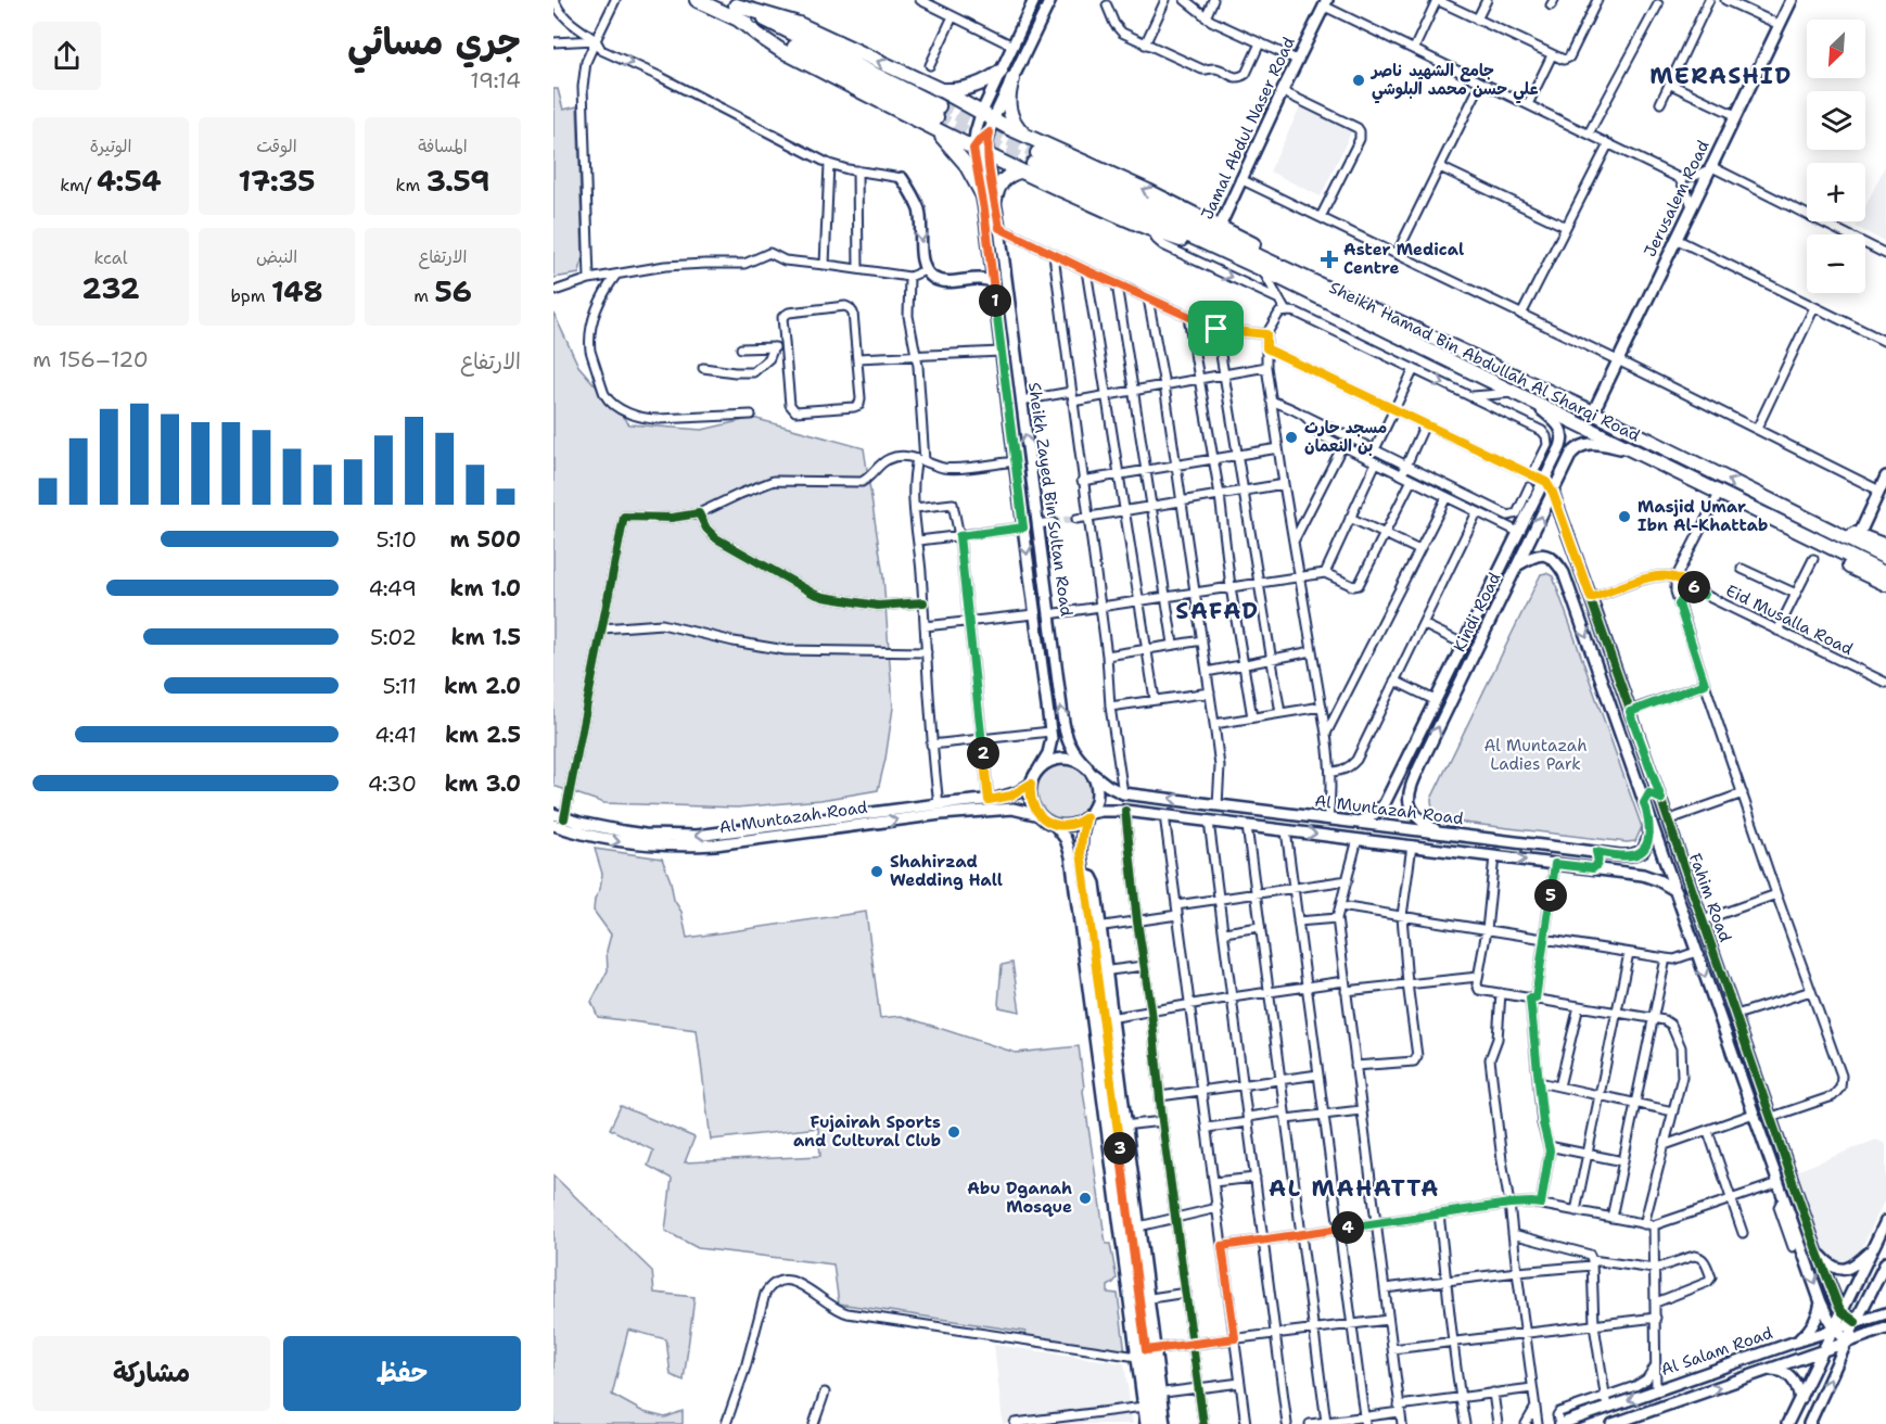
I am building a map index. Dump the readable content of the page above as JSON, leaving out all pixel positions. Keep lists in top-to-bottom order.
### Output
{
  "streets": {
    "highway": ["Sheikh Hamad Bin Abdullah Al Sharqi Road"],
    "street": [
      "Jamal Abdul Naser Road",
      "Jerusalem Road",
      "Sheikh Zayed Bin Sultan Road",
      "Kindi Road",
      "Eid Musalla Road",
      "Al Muntazah Road",
      "Fahim Road",
      "Al Salam Road"
    ]
  },
  "crossings": [
    ["Jamal Abdul Naser Road", "Sheikh Hamad Bin Abdullah Al Sharqi Road"],
    ["Jerusalem Road", "Sheikh Hamad Bin Abdullah Al Sharqi Road"],
    ["Sheikh Hamad Bin Abdullah Al Sharqi Road", "Kindi Road"],
    ["Sheikh Zayed Bin Sultan Road", "Al Muntazah Road"],
    ["Kindi Road", "Al Muntazah Road"],
    ["Kindi Road", "Fahim Road"],
    ["Al Muntazah Road", "Fahim Road"],
    ["Fahim Road", "Al Salam Road"]
  ],
  "districts": ["MERASHID", "SAFAD", "AL MAHATTA"],
  "parks": ["Al Muntazah Ladies Park"],
  "places": {
    "other": [
      "جامع الشهيد ناصر علي حسن محمد البلوشي",
      "مسجد حارث بن النعمان",
      "Masjid Umar Ibn Al-Khattab",
      "Shahirzad Wedding Hall",
      "Fujairah Sports and Cultural Club",
      "Abu Dganah Mosque"
    ],
    "health": ["Aster Medical Centre"]
  },
  "north": "bottom left",
  "page": {
    "heading": ["جري مسائي", "19:14"],
    "map_buttons": ["+", "−"],
    "stats": [
      ["المسافة", "3.59 km"],
      ["الوقت", "17:35"],
      ["الوتيرة", "4:54 /km"],
      ["الارتفاع", "56 m"],
      ["النبض", "148 bpm"],
      ["kcal", "232"]
    ],
    "pins": [
      "1",
      "6",
      "2",
      "5",
      "3",
      "4"
    ],
    "chart": ["الارتفاع", "120–156 m"],
    "list": [
      {
        "name": "500 m",
        "note": "5:10"
      },
      {
        "name": "1.0 km",
        "note": "4:49"
      },
      {
        "name": "1.5 km",
        "note": "5:02"
      },
      {
        "name": "2.0 km",
        "note": "5:11"
      },
      {
        "name": "2.5 km",
        "note": "4:41"
      },
      {
        "name": "3.0 km",
        "note": "4:30"
      }
    ],
    "buttons": ["حفظ", "مشاركة"]
  }
}
